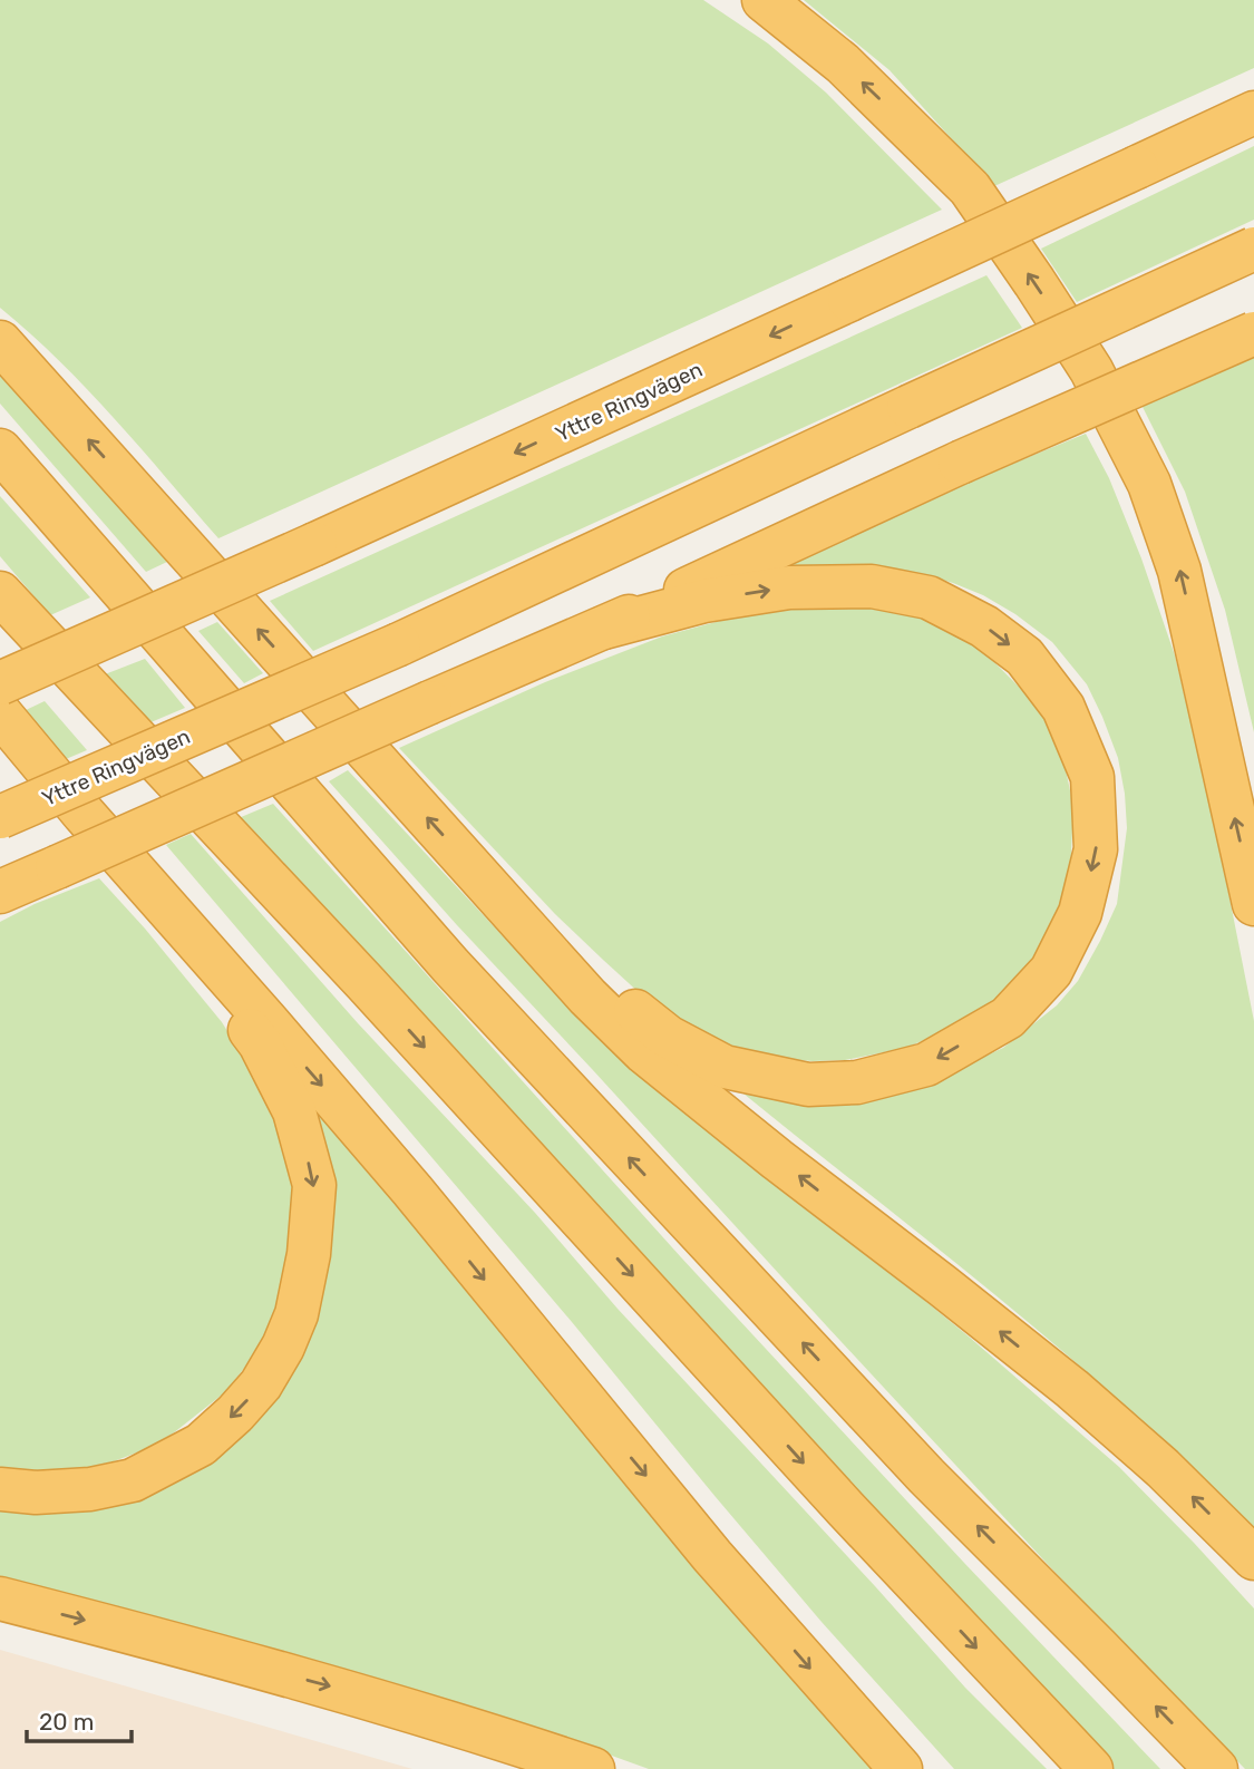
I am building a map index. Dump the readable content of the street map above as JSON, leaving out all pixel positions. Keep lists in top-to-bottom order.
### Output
{
  "streets": {
    "highway": ["Yttre Ringvägen"]
  },
  "scale_bar": "20 m"
}
